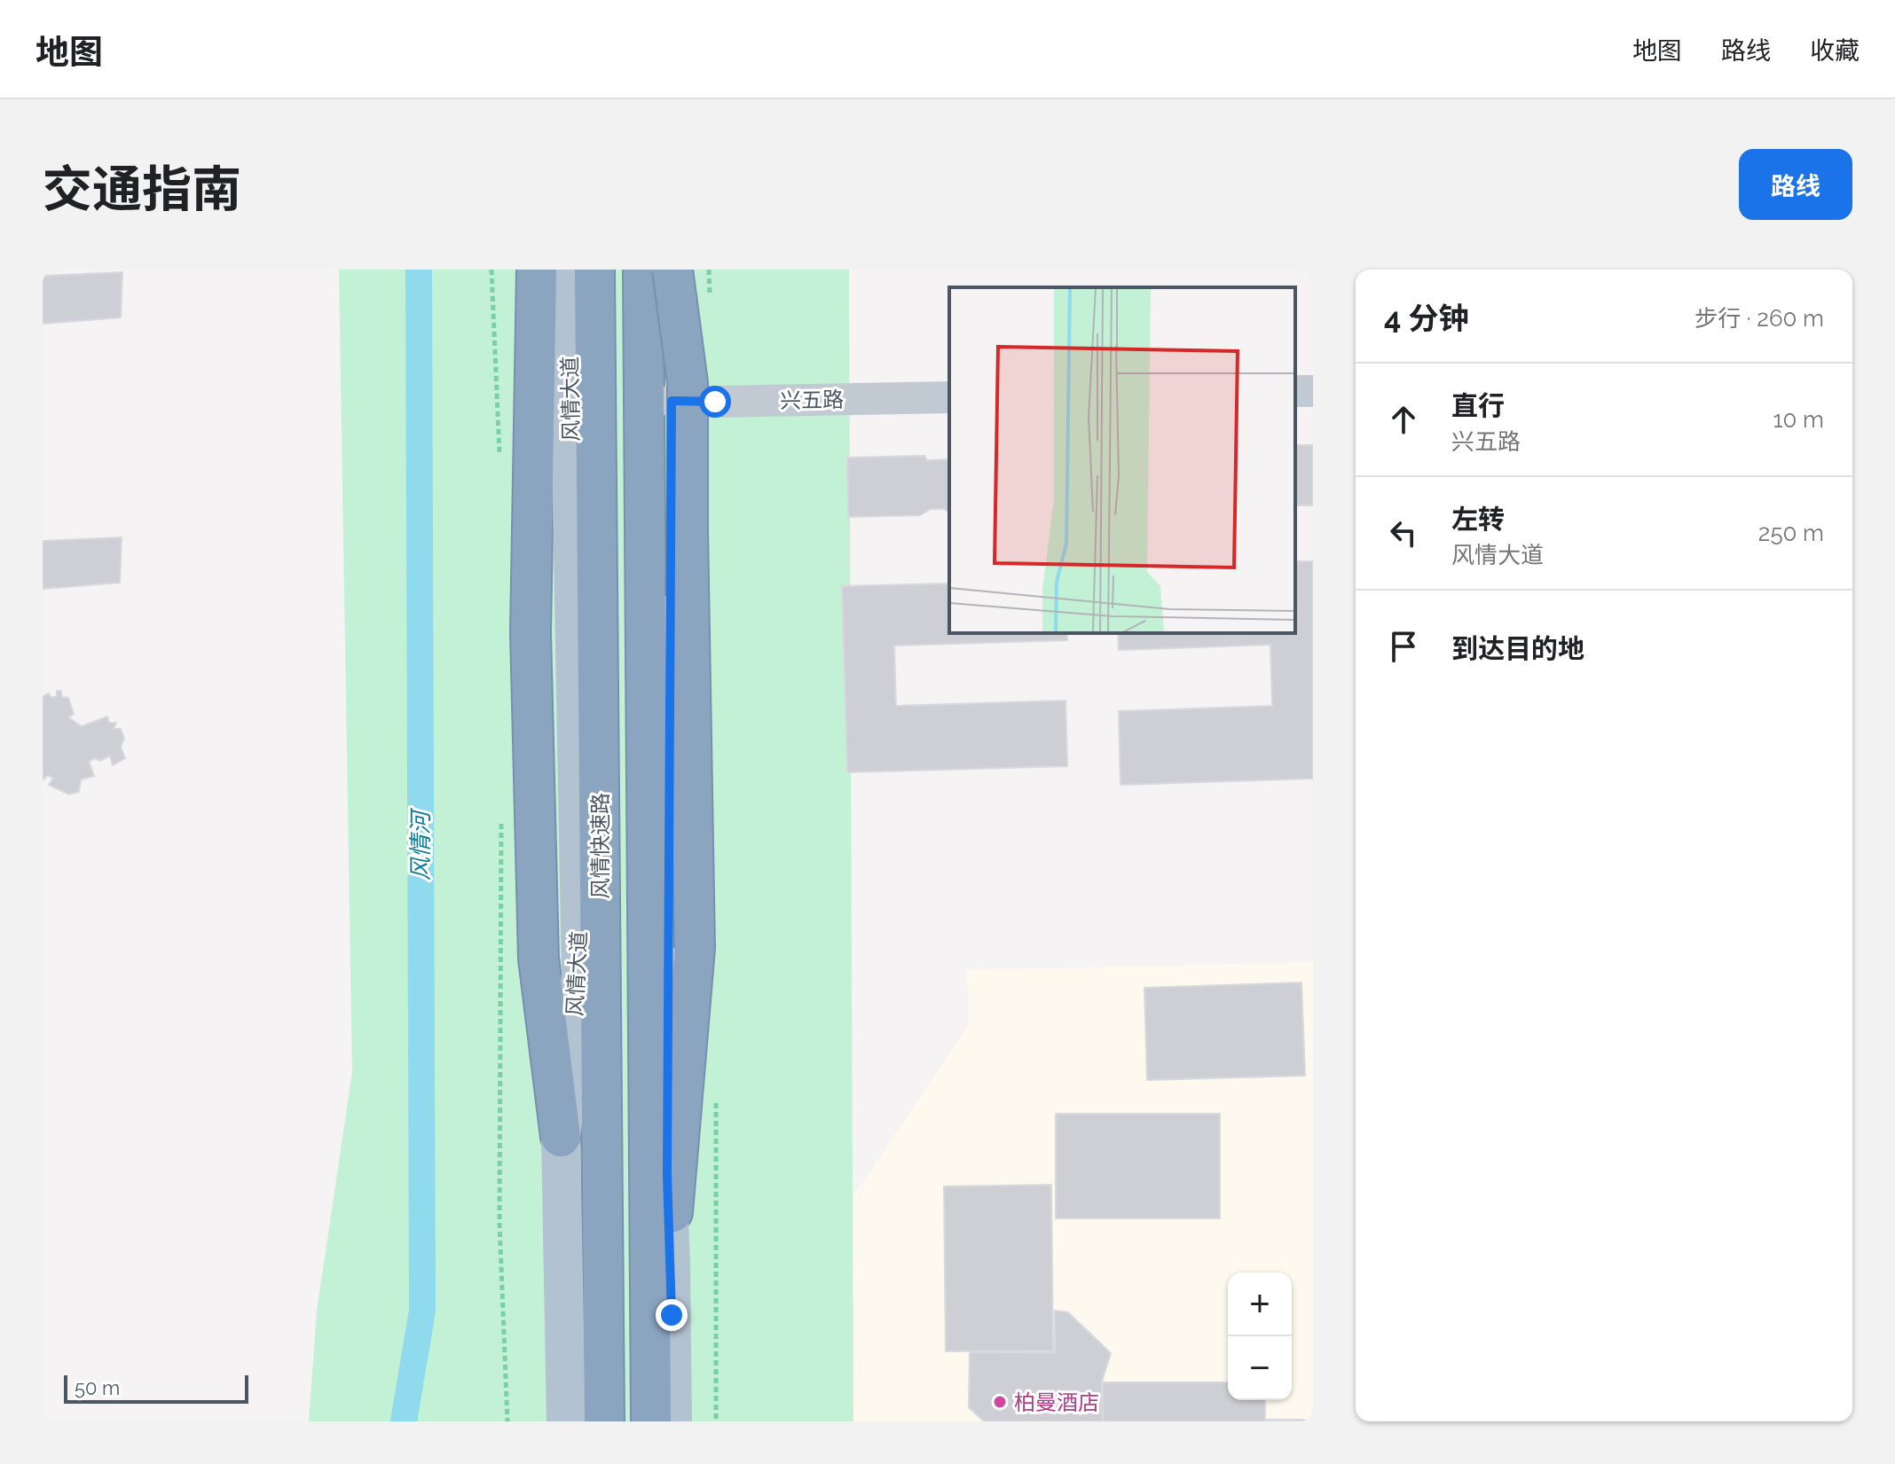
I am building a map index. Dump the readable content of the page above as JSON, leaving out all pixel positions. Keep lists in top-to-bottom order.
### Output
{
  "streets": {
    "highway": ["风情快速路"],
    "main road": ["风情大道"],
    "street": ["兴五路"]
  },
  "water": ["风情河"],
  "places": ["柏曼酒店"],
  "scale_bar": "50 m",
  "page": {
    "header": "地图",
    "nav": ["地图", "路线", "收藏"],
    "title": "交通指南",
    "buttons": "路线",
    "heading": ["4 分钟", "步行 · 260 m"],
    "list": [
      ["直行", "兴五路", "10 m"],
      ["左转", "风情大道", "250 m"],
      "到达目的地"
    ],
    "map_buttons": ["+", "−"],
    "scale": "50 m"
  }
}
